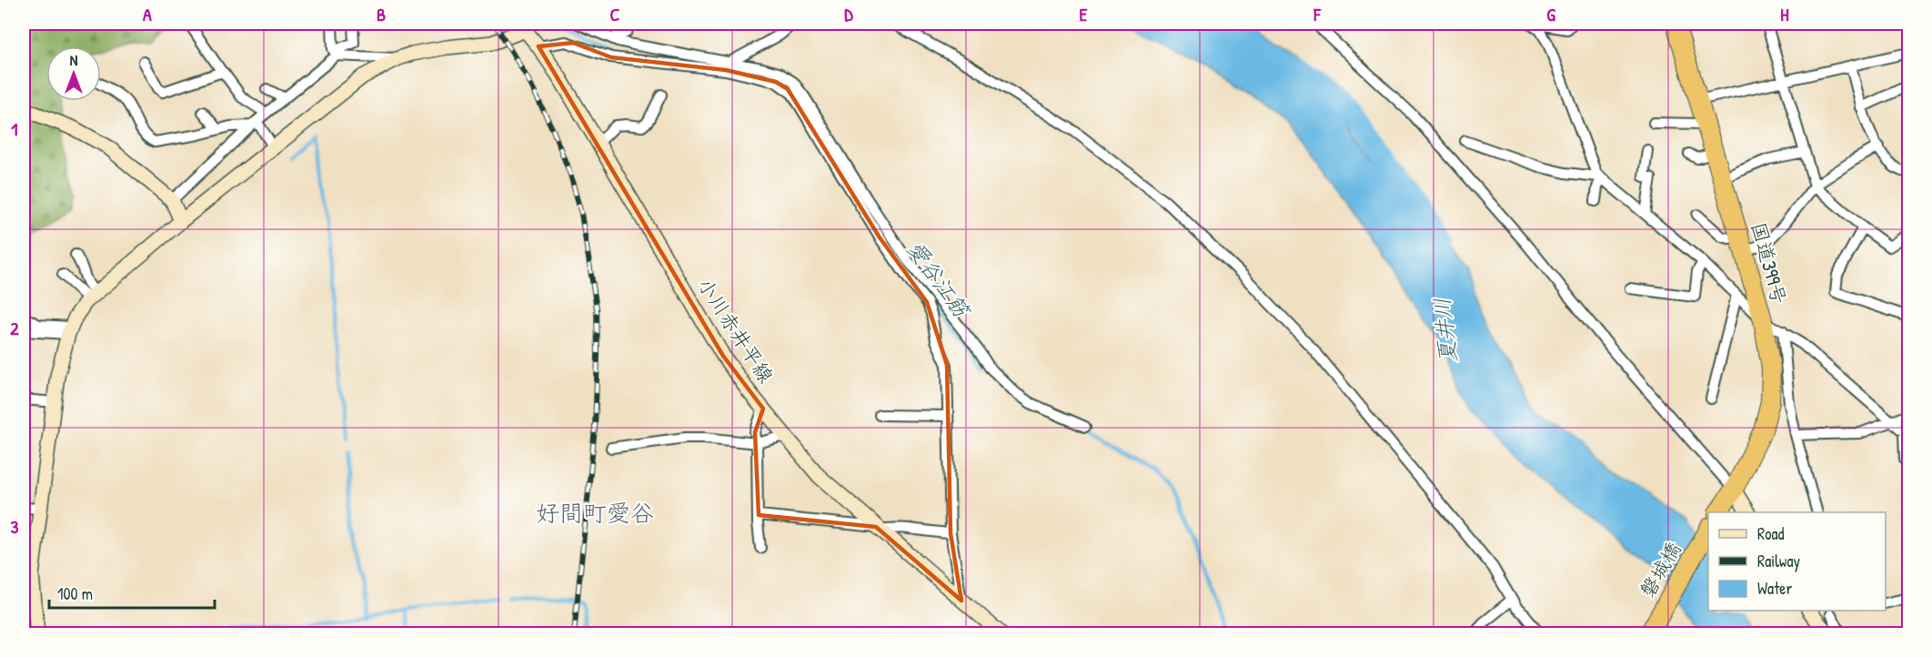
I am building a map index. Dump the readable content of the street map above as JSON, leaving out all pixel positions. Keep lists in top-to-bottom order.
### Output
{
  "streets": {
    "highway": ["国道399号", "磐城橋"],
    "street": ["小川赤井平線"]
  },
  "districts": ["好間町愛谷"],
  "water": ["愛谷江筋", "夏井川"],
  "legend": ["Road", "Railway", "Water"],
  "scale_bar": "100 m",
  "north": "top",
  "grid": {
    "columns": [
      "A",
      "B",
      "C",
      "D",
      "E",
      "F",
      "G",
      "H"
    ],
    "rows": ["1", "2", "3"]
  }
}
